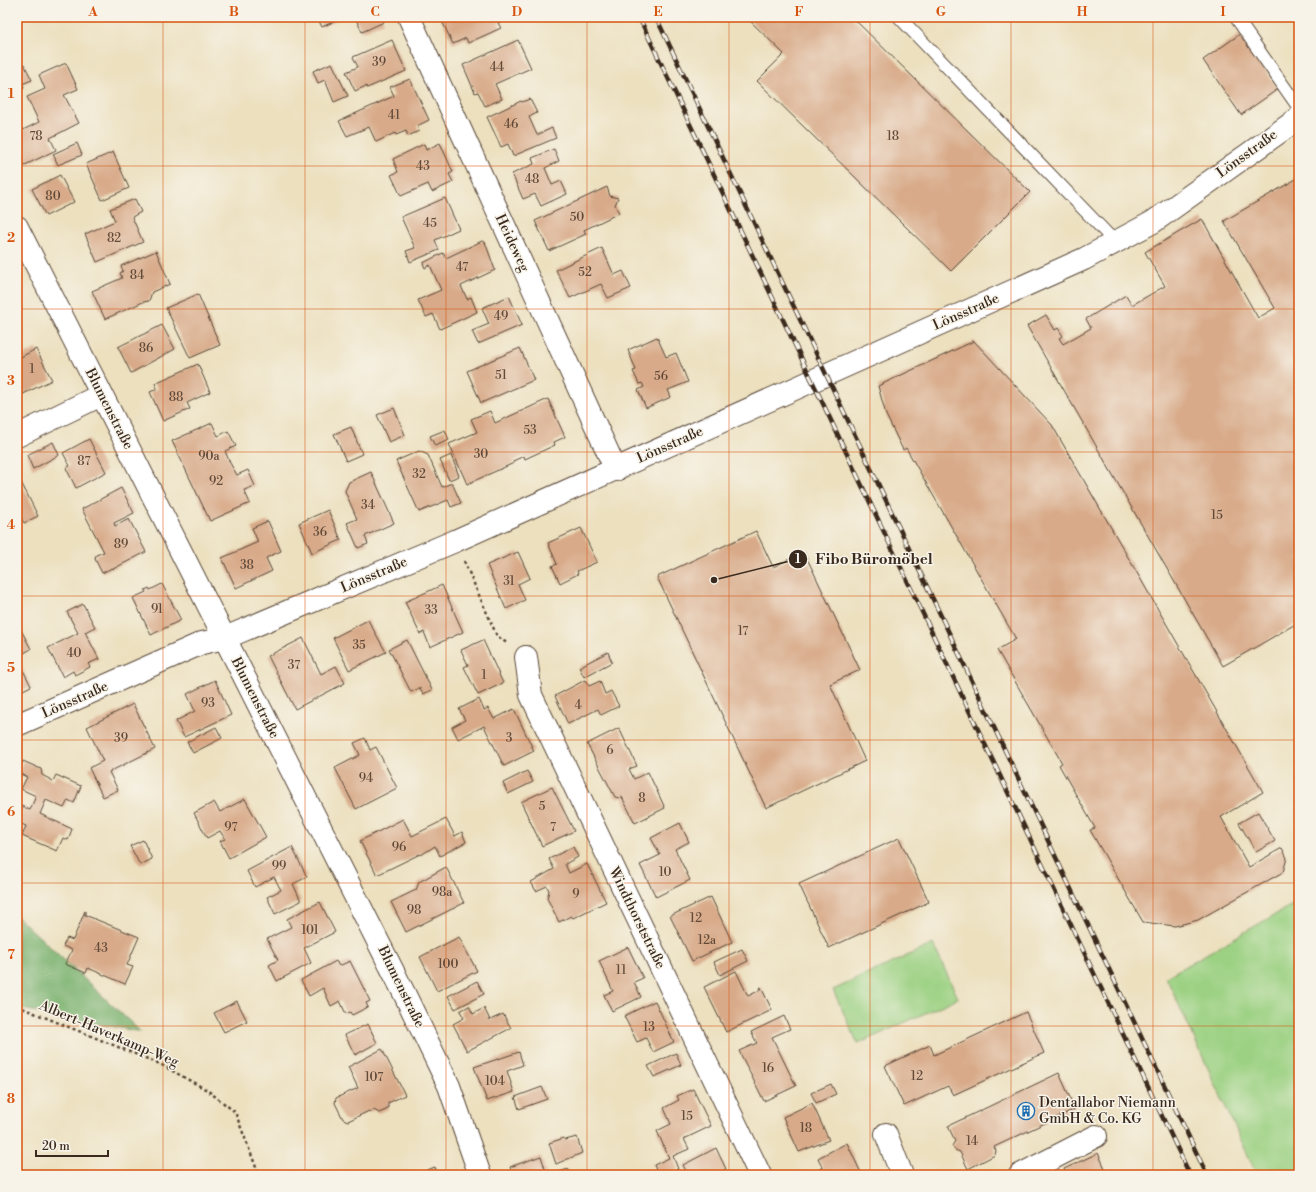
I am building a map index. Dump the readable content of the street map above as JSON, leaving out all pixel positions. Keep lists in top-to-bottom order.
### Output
{
  "streets": {
    "street": [
      "Lönsstraße",
      "Heideweg",
      "Blumenstraße",
      "Windthorststraße"
    ],
    "path": ["Albert-Haverkamp-Weg"]
  },
  "crossings": [
    ["Lönsstraße", "Heideweg"],
    ["Lönsstraße", "Blumenstraße"]
  ],
  "places": {
    "other": ["Fibo Büromöbel"],
    "building": ["Dentallabor Niemann GmbH & Co. KG"]
  },
  "house_numbers": [
    "39",
    "44",
    "41",
    "46",
    "78",
    "18",
    "43",
    "48",
    "80",
    "50",
    "45",
    "82",
    "47",
    "52",
    "84",
    "49",
    "86",
    "1",
    "51",
    "56",
    "88",
    "53",
    "30",
    "90a",
    "87",
    "32",
    "92",
    "34",
    "15",
    "36",
    "89",
    "38",
    "31",
    "91",
    "33",
    "17",
    "35",
    "40",
    "37",
    "1",
    "93",
    "4",
    "39",
    "3",
    "6",
    "94",
    "8",
    "5",
    "97",
    "7",
    "96",
    "99",
    "10",
    "98a",
    "9",
    "98",
    "12",
    "101",
    "12a",
    "43",
    "100",
    "11",
    "13",
    "16",
    "12",
    "107",
    "104",
    "15",
    "18",
    "14"
  ],
  "scale_bar": "20 m",
  "grid": {
    "columns": [
      "A",
      "B",
      "C",
      "D",
      "E",
      "F",
      "G",
      "H",
      "I"
    ],
    "rows": [
      "1",
      "2",
      "3",
      "4",
      "5",
      "6",
      "7",
      "8"
    ]
  }
}
